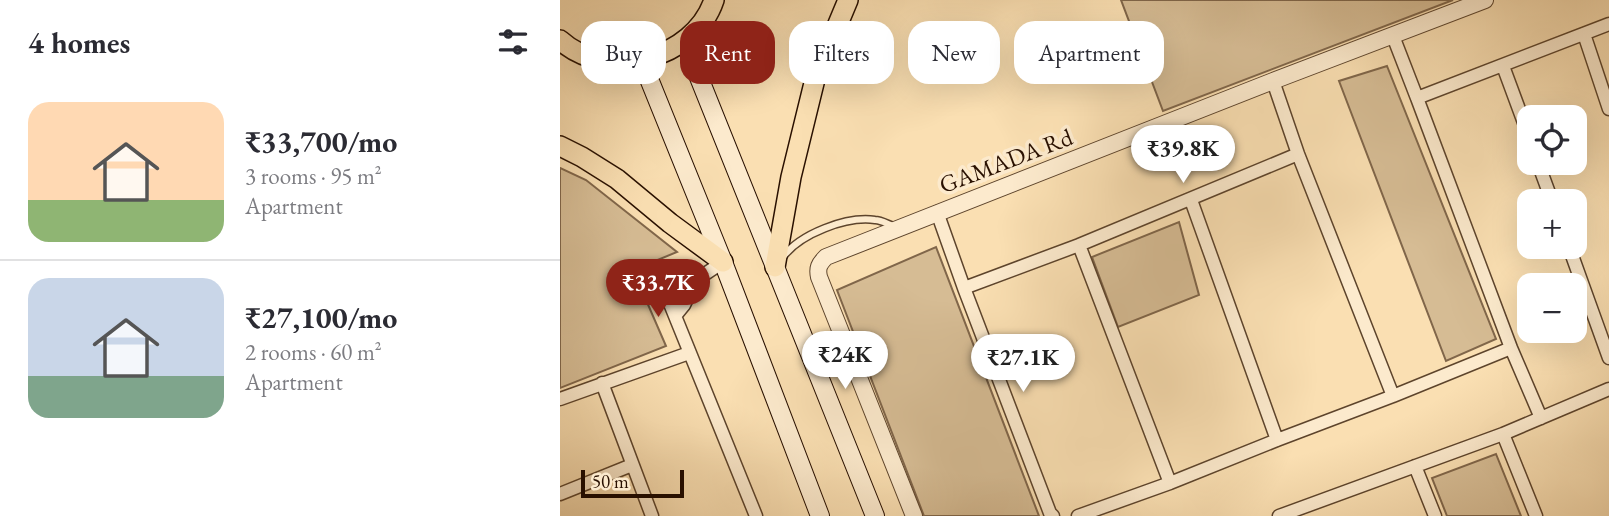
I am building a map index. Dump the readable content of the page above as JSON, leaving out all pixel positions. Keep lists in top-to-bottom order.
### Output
{
  "streets": {
    "street": ["GAMADA Rd"]
  },
  "scale_bar": "50 m",
  "page": {
    "heading": "4 homes",
    "chip": [
      "Buy",
      "Rent",
      "Filters",
      "New",
      "Apartment"
    ],
    "list": [
      {
        "name": "₹33,700/mo",
        "note": "3 rooms · 95 m² · Apartment"
      },
      {
        "name": "₹27,100/mo",
        "note": "2 rooms · 60 m² · Apartment"
      }
    ],
    "map_buttons": ["+", "−"],
    "price": [
      "₹39.8K",
      "₹33.7K",
      "₹24K",
      "₹27.1K"
    ],
    "scale": "50 m"
  }
}
